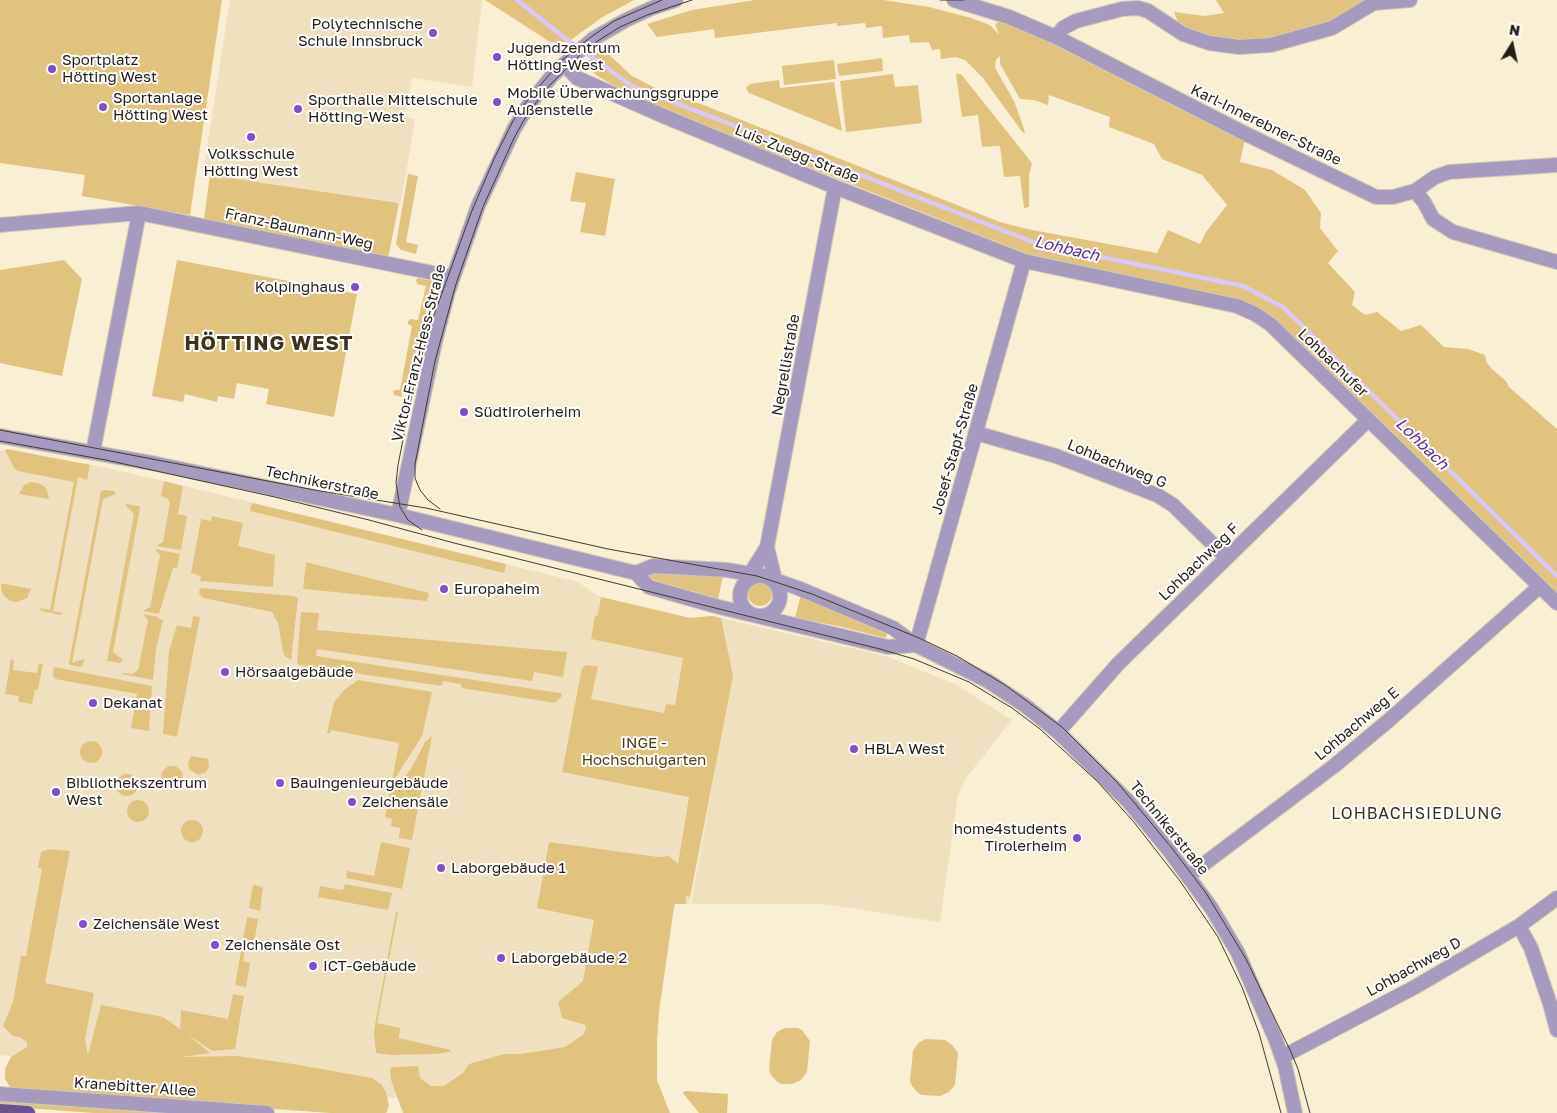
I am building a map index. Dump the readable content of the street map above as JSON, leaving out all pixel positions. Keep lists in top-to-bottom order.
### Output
{
  "streets": {
    "street": [
      "Karl-Innerebner-Straße",
      "Luis-Zuegg-Straße",
      "Franz-Baumann-Weg",
      "Viktor-Franz-Hess-Straße",
      "Lohbachufer",
      "Negrellistraße",
      "Josef-Stapf-Straße",
      "Lohbachweg G",
      "Technikerstraße",
      "Lohbachweg F",
      "Lohbachweg E",
      "Lohbachweg D",
      "Kranebitter Allee"
    ]
  },
  "crossings": [
    ["Luis-Zuegg-Straße", "Viktor-Franz-Hess-Straße"],
    ["Luis-Zuegg-Straße", "Lohbachufer"],
    ["Luis-Zuegg-Straße", "Negrellistraße"],
    ["Luis-Zuegg-Straße", "Josef-Stapf-Straße"],
    ["Franz-Baumann-Weg", "Viktor-Franz-Hess-Straße"],
    ["Viktor-Franz-Hess-Straße", "Technikerstraße"],
    ["Lohbachufer", "Josef-Stapf-Straße"],
    ["Lohbachufer", "Lohbachweg F"],
    ["Lohbachufer", "Lohbachweg E"],
    ["Negrellistraße", "Technikerstraße"],
    ["Josef-Stapf-Straße", "Lohbachweg G"],
    ["Josef-Stapf-Straße", "Technikerstraße"],
    ["Lohbachweg G", "Lohbachweg F"],
    ["Technikerstraße", "Lohbachweg F"],
    ["Technikerstraße", "Lohbachweg E"],
    ["Technikerstraße", "Lohbachweg D"]
  ],
  "districts": ["HÖTTING WEST", "LOHBACHSIEDLUNG"],
  "water": ["Lohbach"],
  "parks": ["INGE - Hochschulgarten"],
  "places": [
    "Polytechnische Schule Innsbruck",
    "Jugendzentrum Hötting-West",
    "Sportplatz Hötting West",
    "Mobile Überwachungsgruppe Außenstelle",
    "Sportanlage Hötting West",
    "Sporthalle Mittelschule Hötting-West",
    "Volksschule Hötting West",
    "Kolpinghaus",
    "Südtirolerheim",
    "Europaheim",
    "Hörsaalgebäude",
    "Dekanat",
    "HBLA West",
    "Bauingenieurgebäude",
    "Bibliothekszentrum West",
    "Zeichensäle",
    "home4students Tirolerheim",
    "Laborgebäude 1",
    "Zeichensäle West",
    "Zeichensäle Ost",
    "Laborgebäude 2",
    "ICT-Gebäude"
  ],
  "north": "top"
}
